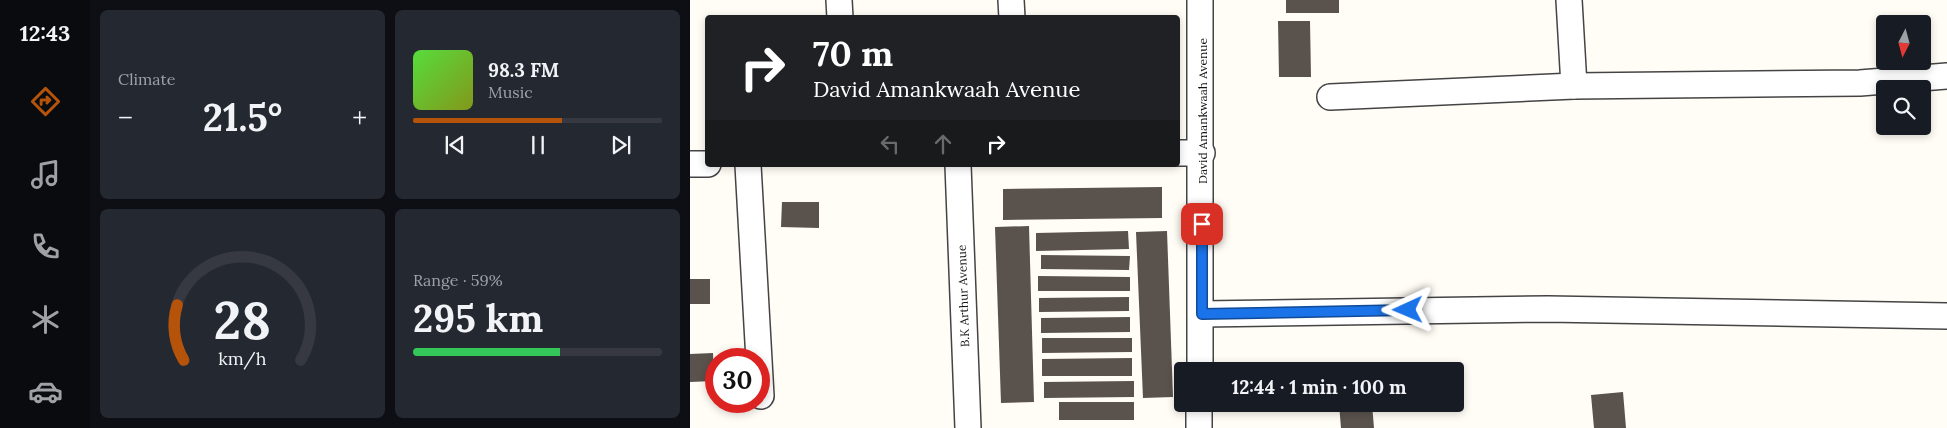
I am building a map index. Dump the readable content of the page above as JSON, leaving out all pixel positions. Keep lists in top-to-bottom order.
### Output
{
  "streets": {
    "street": ["David Amankwaah Avenue", "B.K Arthur Avenue"]
  },
  "north": "bottom",
  "page": {
    "tabs": "12:43",
    "tile": [
      "Climate",
      ["Range · 59%", "295 km"]
    ],
    "turn": ["70 m", "David Amankwaah Avenue"],
    "song": ["98.3 FM", "Music"],
    "heat": ["−", "21.5°", "+"],
    "limit": "30",
    "trip": "12:44 · 1 min · 100 m",
    "gauge": ["28", "km/h"]
  }
}
